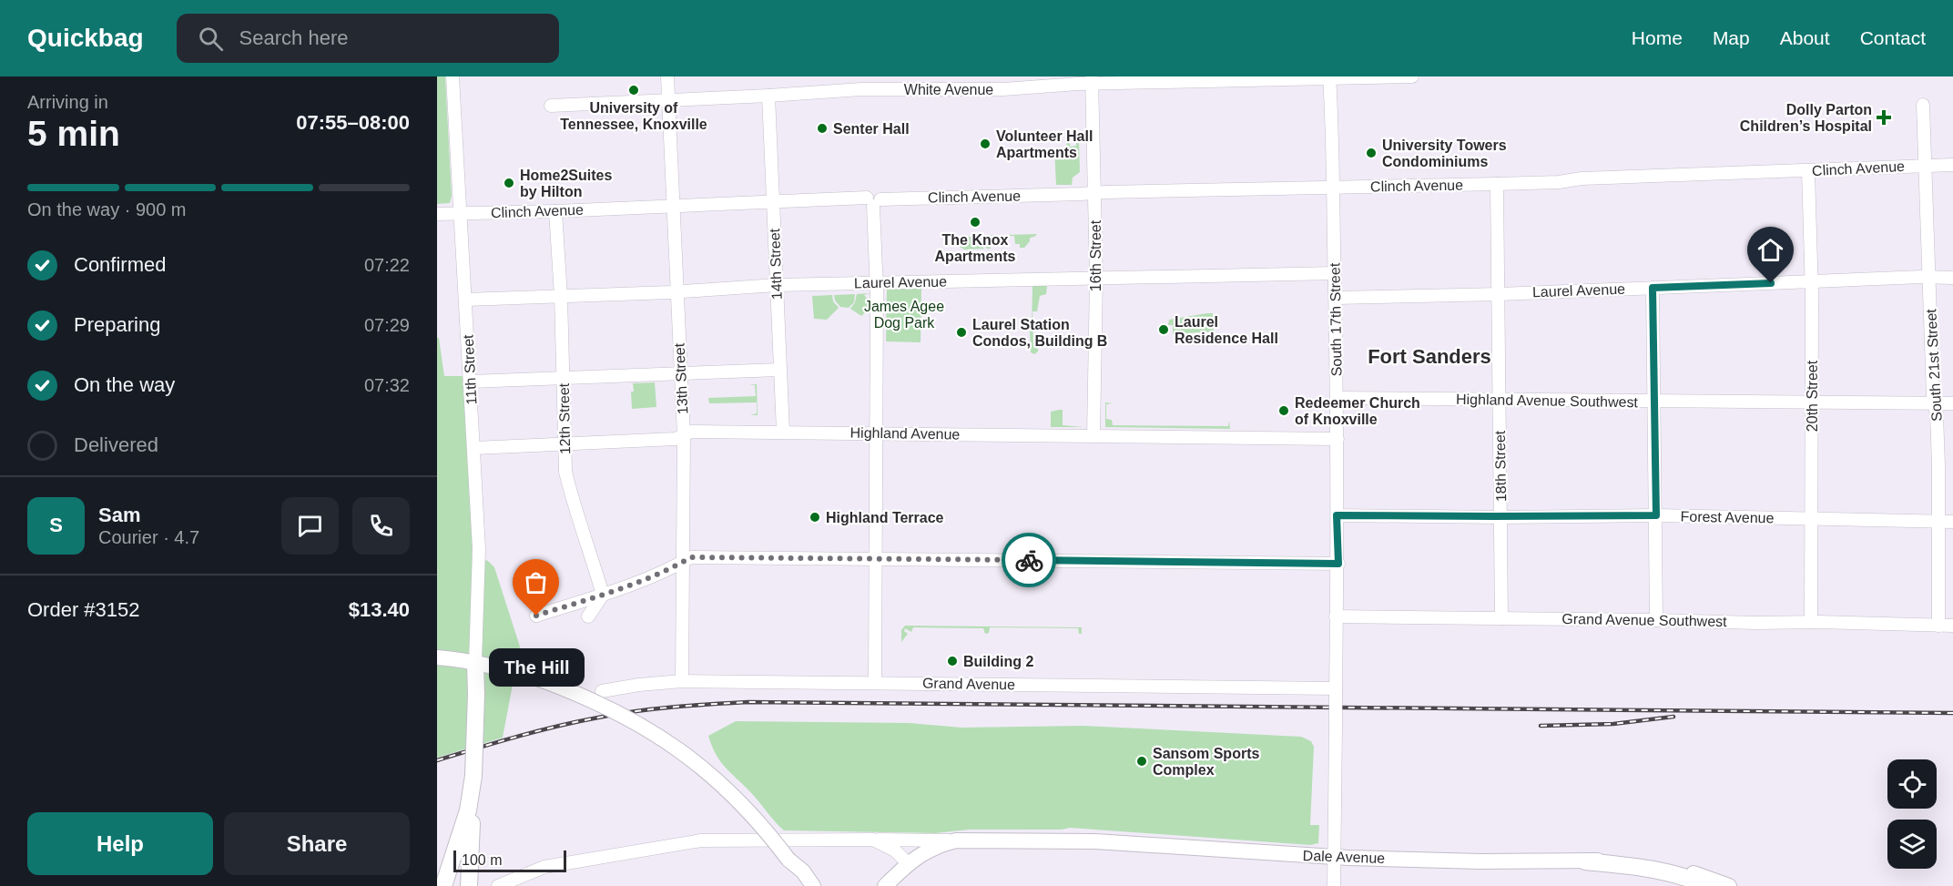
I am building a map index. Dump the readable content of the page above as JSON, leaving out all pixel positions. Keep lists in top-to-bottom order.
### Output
{
  "streets": {
    "main road": ["Dale Avenue"],
    "street": [
      "White Avenue",
      "Clinch Avenue",
      "16th Street",
      "14th Street",
      "Laurel Avenue",
      "South 17th Street",
      "South 21st Street",
      "11th Street",
      "13th Street",
      "20th Street",
      "Highland Avenue Southwest",
      "12th Street",
      "Highland Avenue",
      "18th Street",
      "Forest Avenue",
      "Grand Avenue Southwest",
      "Grand Avenue"
    ]
  },
  "crossings": [
    ["White Avenue", "16th Street"],
    ["White Avenue", "14th Street"],
    ["White Avenue", "South 17th Street"],
    ["White Avenue", "13th Street"],
    ["Clinch Avenue", "16th Street"],
    ["Clinch Avenue", "14th Street"],
    ["Clinch Avenue", "South 17th Street"],
    ["Clinch Avenue", "South 21st Street"],
    ["Clinch Avenue", "11th Street"],
    ["Clinch Avenue", "13th Street"],
    ["Clinch Avenue", "20th Street"],
    ["Clinch Avenue", "12th Street"],
    ["Clinch Avenue", "18th Street"],
    ["16th Street", "Laurel Avenue"],
    ["16th Street", "Highland Avenue"],
    ["14th Street", "Laurel Avenue"],
    ["14th Street", "Highland Avenue"],
    ["Laurel Avenue", "South 17th Street"],
    ["Laurel Avenue", "South 21st Street"],
    ["Laurel Avenue", "11th Street"],
    ["Laurel Avenue", "13th Street"],
    ["Laurel Avenue", "20th Street"],
    ["Laurel Avenue", "12th Street"],
    ["Laurel Avenue", "18th Street"],
    ["South 17th Street", "Highland Avenue Southwest"],
    ["South 17th Street", "Highland Avenue"],
    ["South 17th Street", "Forest Avenue"],
    ["South 17th Street", "Grand Avenue Southwest"],
    ["South 17th Street", "Grand Avenue"],
    ["South 17th Street", "Dale Avenue"],
    ["South 21st Street", "Highland Avenue Southwest"],
    ["South 21st Street", "Forest Avenue"],
    ["South 21st Street", "Grand Avenue Southwest"],
    ["11th Street", "Highland Avenue"],
    ["13th Street", "Highland Avenue"],
    ["13th Street", "Grand Avenue"],
    ["20th Street", "Highland Avenue Southwest"],
    ["20th Street", "Forest Avenue"],
    ["20th Street", "Grand Avenue Southwest"],
    ["Highland Avenue Southwest", "18th Street"],
    ["12th Street", "Highland Avenue"],
    ["18th Street", "Forest Avenue"],
    ["18th Street", "Grand Avenue Southwest"]
  ],
  "districts": ["Fort Sanders"],
  "parks": ["James Agee Dog Park"],
  "places": {
    "other": [
      "University of Tennessee, Knoxville",
      "Senter Hall",
      "Volunteer Hall Apartments",
      "University Towers Condominiums",
      "Home2Suites by Hilton",
      "The Knox Apartments",
      "Laurel Residence Hall",
      "Laurel Station Condos, Building B",
      "Redeemer Church of Knoxville",
      "Highland Terrace",
      "The Hill",
      "Building 2",
      "Sansom Sports Complex"
    ],
    "health": ["Dolly Parton Children’s Hospital"]
  },
  "scale_bar": "100 m",
  "page": {
    "header": "Quickbag",
    "search": "Search here",
    "nav": [
      "Home",
      "Map",
      "About",
      "Contact"
    ],
    "heading": ["5 min", "Arriving in", "07:55–08:00"],
    "panel": [
      "Sam",
      "Courier · 4.7",
      "Order #3152",
      "$13.40"
    ],
    "bar": "On the way · 900 m",
    "list": [
      ["Confirmed", "07:22"],
      ["Preparing", "07:29"],
      ["On the way", "07:32"],
      "Delivered"
    ],
    "round": "S",
    "bubble": "The Hill",
    "buttons": ["Help", "Share"],
    "scale": "100 m"
  }
}
